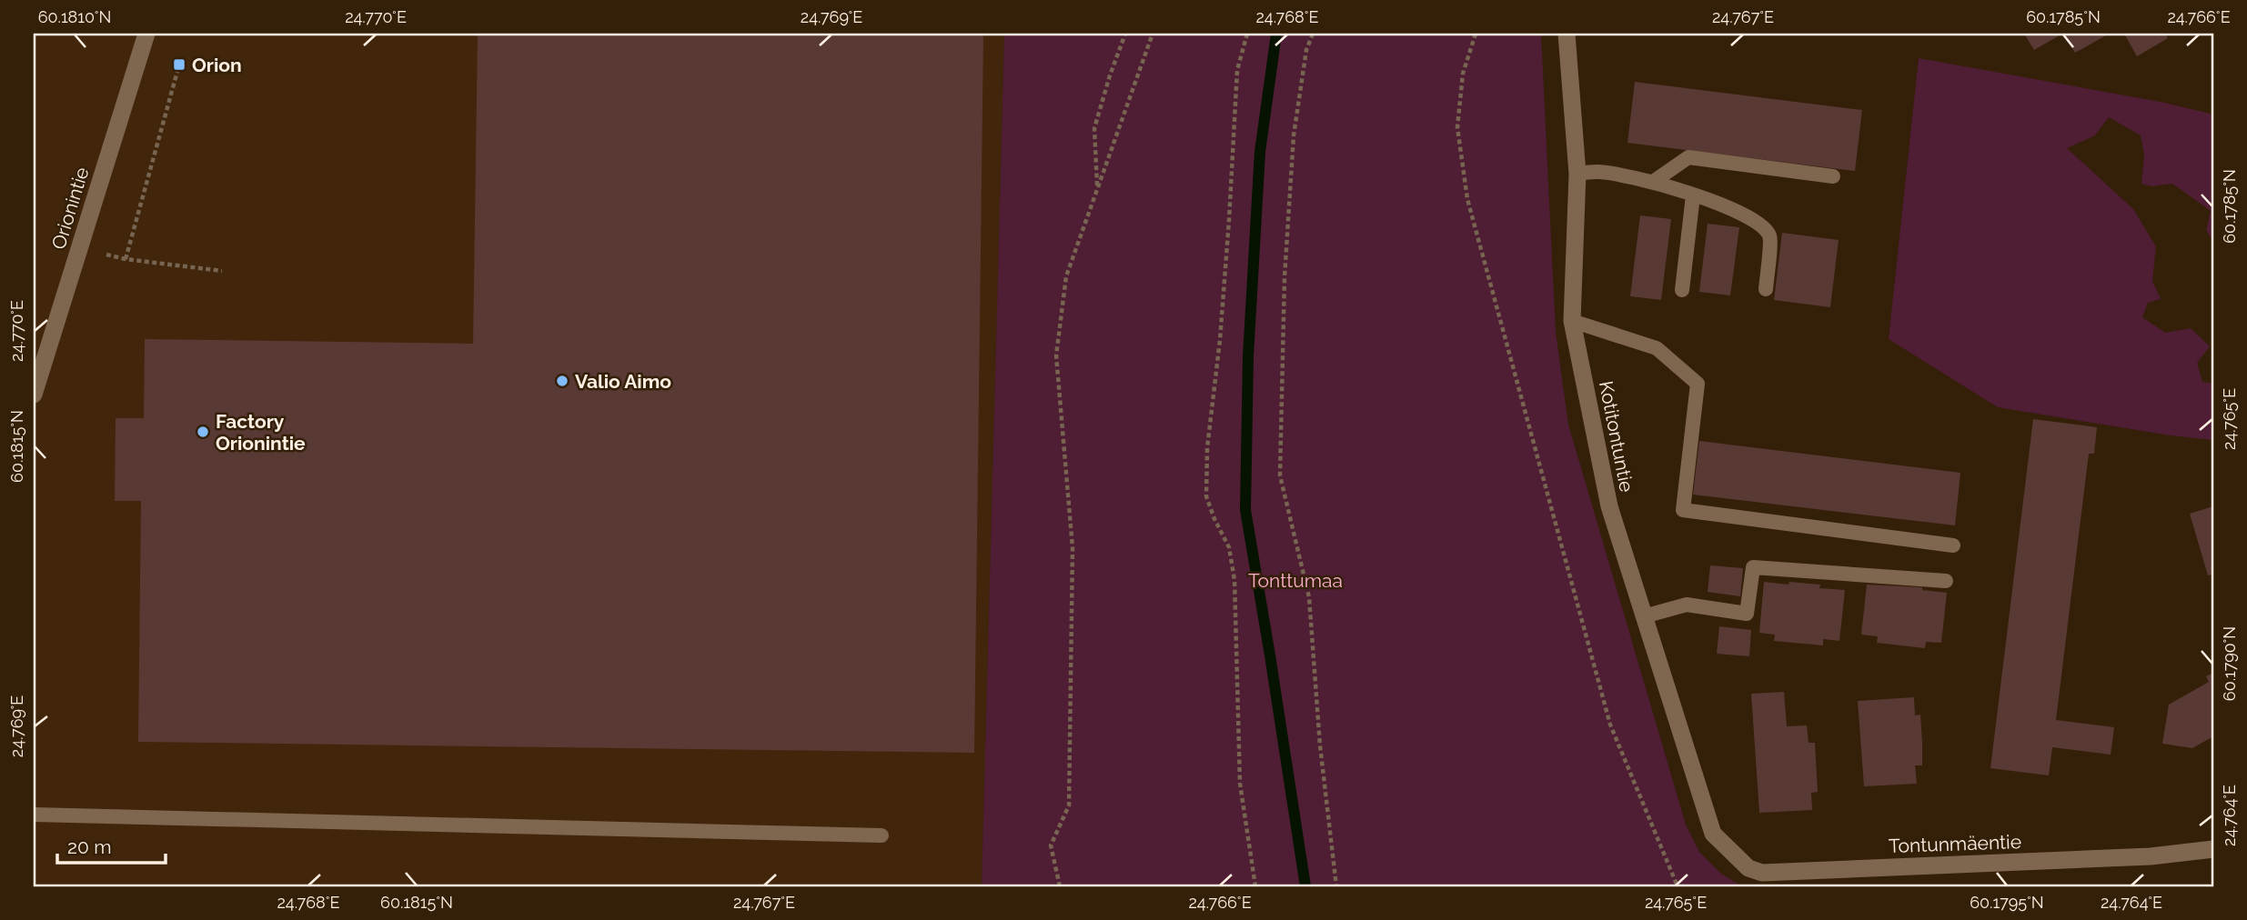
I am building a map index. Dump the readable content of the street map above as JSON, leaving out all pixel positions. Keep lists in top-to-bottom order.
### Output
{
  "streets": {
    "street": ["Orionintie", "Kotitontuntie", "Tontunmäentie"]
  },
  "crossings": [
    ["Kotitontuntie", "Tontunmäentie"]
  ],
  "parks": ["Tonttumaa"],
  "places": {
    "transit": ["Orion"],
    "other": ["Valio Aimo", "Factory Orionintie"]
  },
  "scale_bar": "20 m",
  "coordinates": [
    "60.1810°N",
    "24.770°E",
    "24.769°E",
    "24.768°E",
    "24.767°E",
    "60.1785°N",
    "24.766°E",
    "24.765°E",
    "60.1815°N",
    "60.1790°N",
    "24.764°E",
    "60.1795°N"
  ]
}
